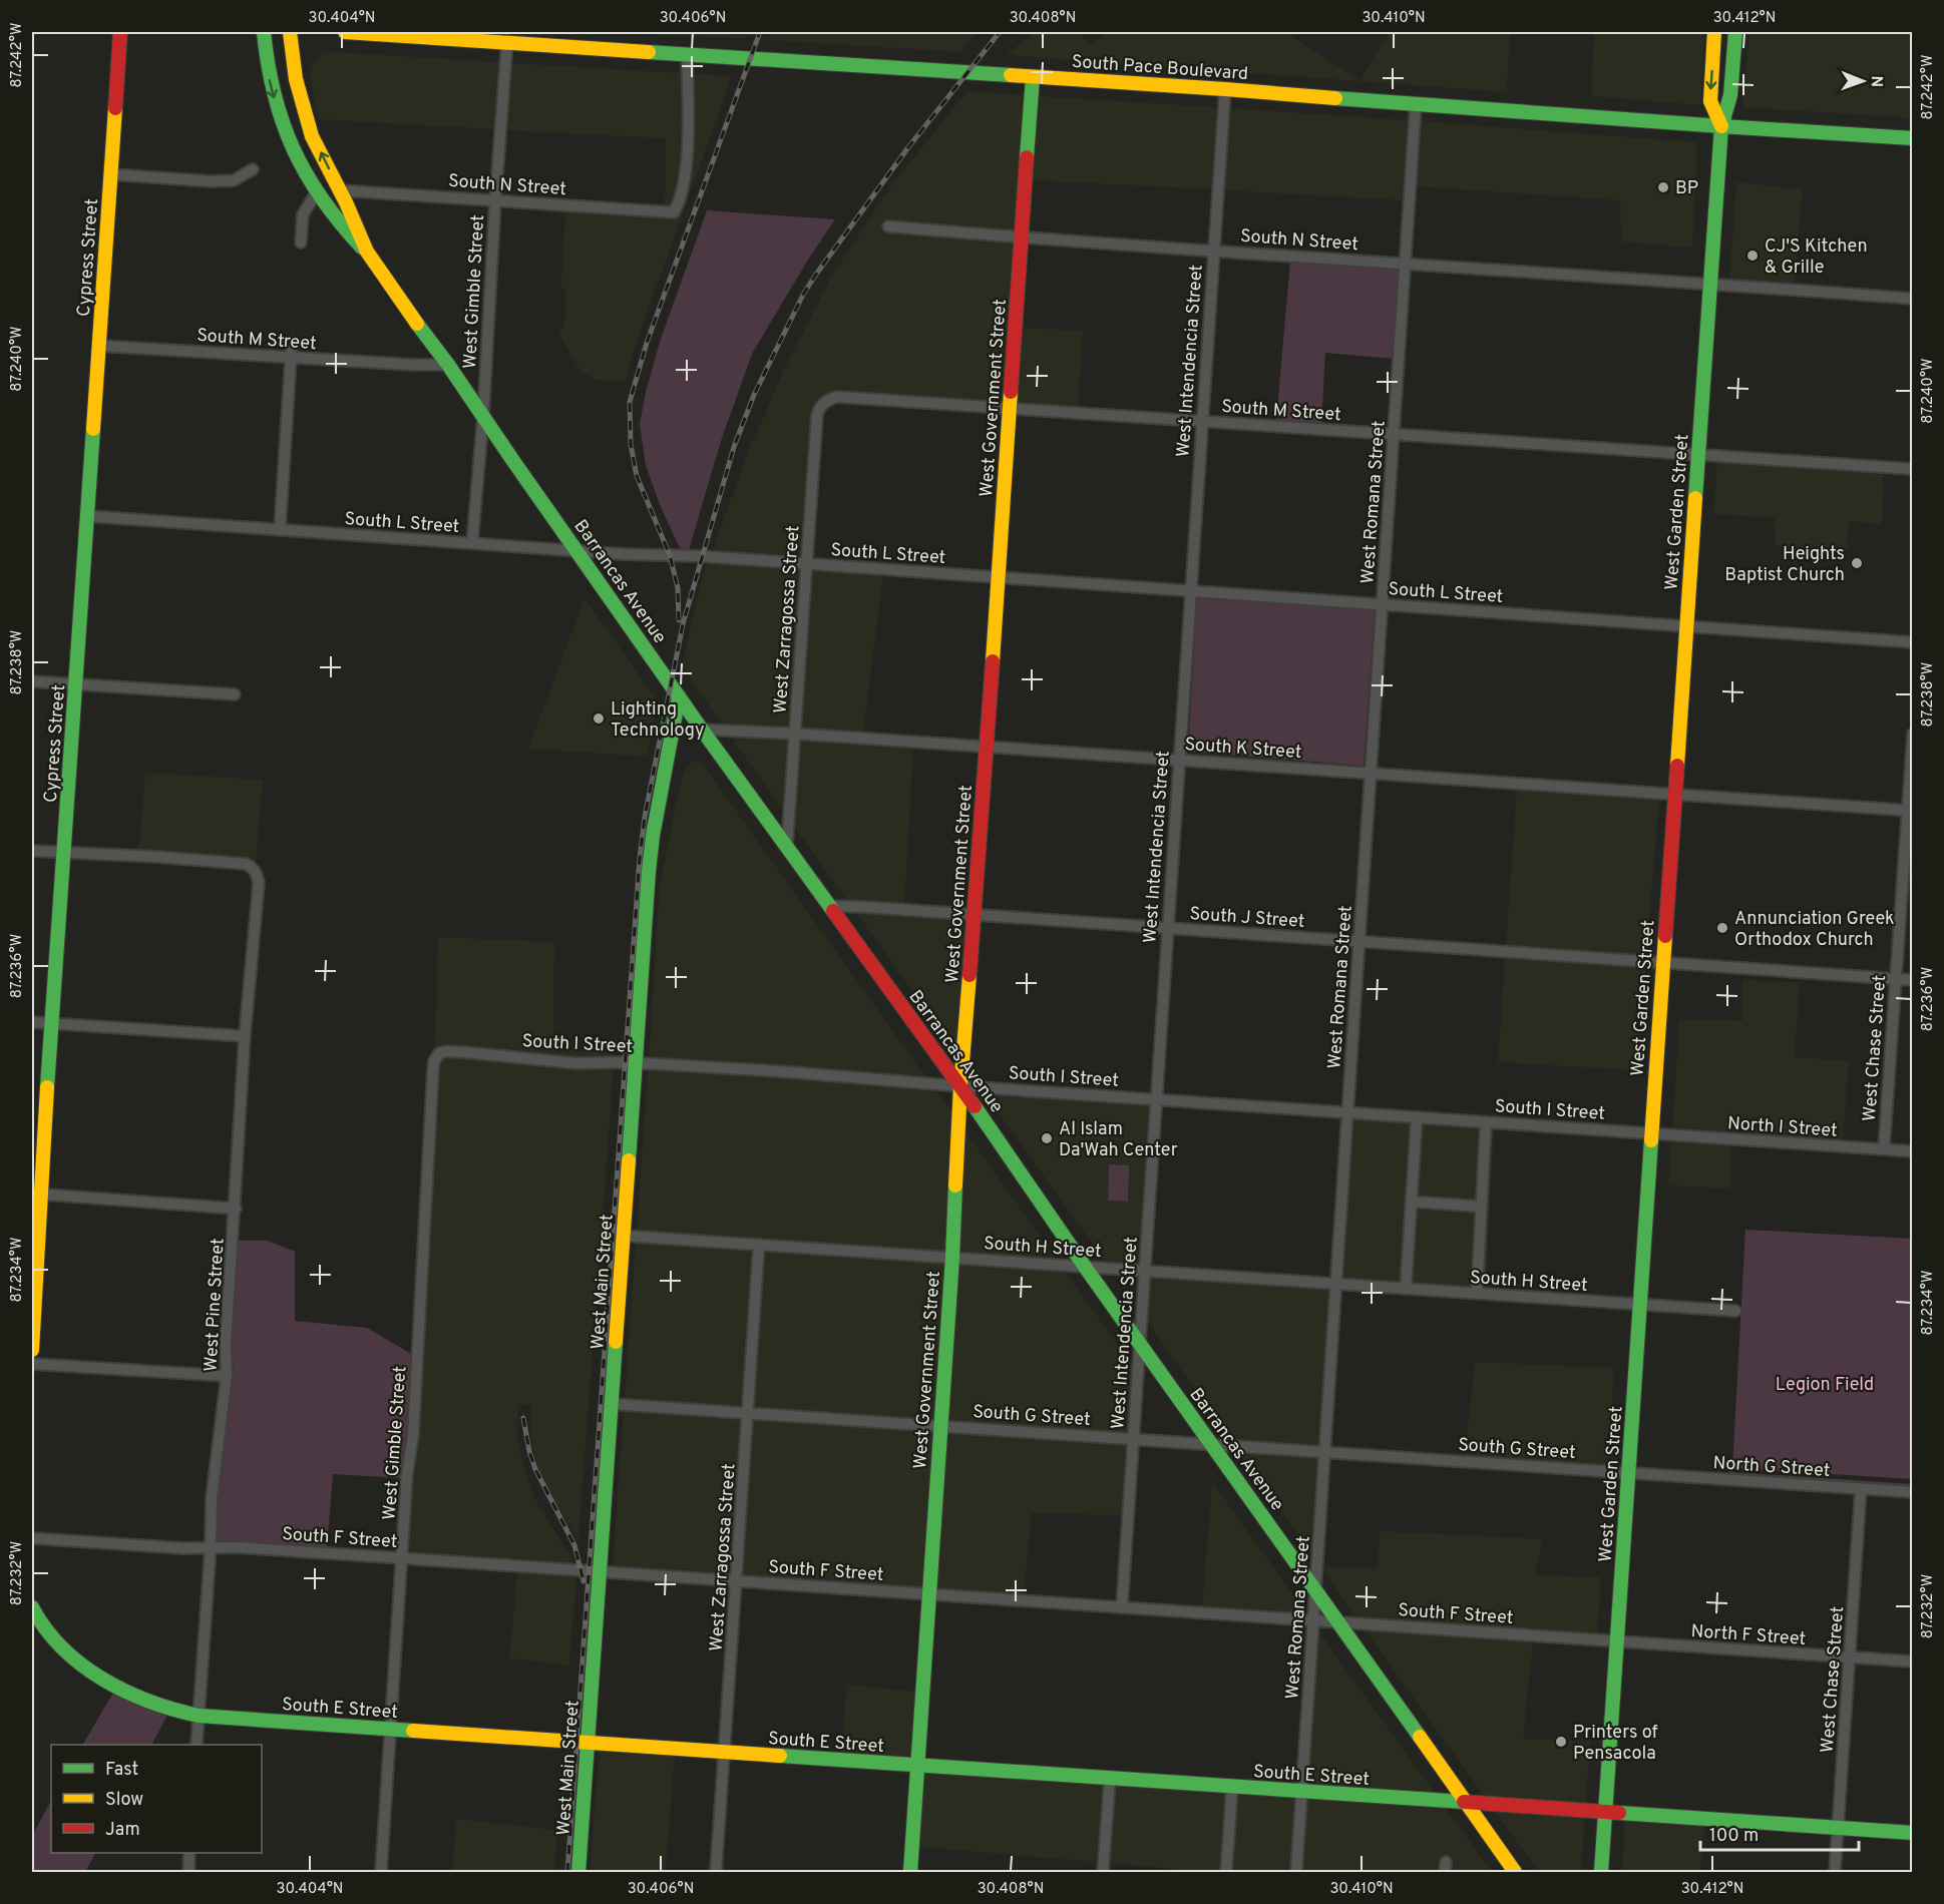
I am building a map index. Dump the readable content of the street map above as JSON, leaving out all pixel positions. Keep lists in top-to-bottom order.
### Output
{
  "streets": {
    "main road": [
      "South Pace Boulevard",
      "Cypress Street",
      "West Government Street",
      "West Garden Street",
      "Barrancas Avenue",
      "West Main Street",
      "South E Street"
    ],
    "street": [
      "South N Street",
      "West Gimble Street",
      "South M Street",
      "West Intendencia Street",
      "West Romana Street",
      "South L Street",
      "West Zarragossa Street",
      "South K Street",
      "South J Street",
      "South I Street",
      "West Chase Street",
      "North I Street",
      "South H Street",
      "West Pine Street",
      "South G Street",
      "North G Street",
      "South F Street",
      "North F Street"
    ]
  },
  "crossings": [
    ["South Pace Boulevard", "South N Street"],
    ["South Pace Boulevard", "West Gimble Street"],
    ["South Pace Boulevard", "West Intendencia Street"],
    ["South Pace Boulevard", "West Government Street"],
    ["South Pace Boulevard", "West Romana Street"],
    ["South Pace Boulevard", "West Garden Street"],
    ["South N Street", "West Gimble Street"],
    ["South N Street", "West Intendencia Street"],
    ["South N Street", "West Government Street"],
    ["South N Street", "West Romana Street"],
    ["South N Street", "West Garden Street"],
    ["South N Street", "Barrancas Avenue"],
    ["Cypress Street", "South M Street"],
    ["Cypress Street", "South L Street"],
    ["Cypress Street", "West Pine Street"],
    ["West Gimble Street", "South L Street"],
    ["West Gimble Street", "Barrancas Avenue"],
    ["West Gimble Street", "South I Street"],
    ["West Gimble Street", "South F Street"],
    ["West Gimble Street", "South E Street"],
    ["South M Street", "West Intendencia Street"],
    ["South M Street", "West Government Street"],
    ["South M Street", "West Romana Street"],
    ["South M Street", "West Garden Street"],
    ["South M Street", "Barrancas Avenue"],
    ["South M Street", "West Zarragossa Street"],
    ["West Intendencia Street", "South L Street"],
    ["West Intendencia Street", "Barrancas Avenue"],
    ["West Intendencia Street", "South K Street"],
    ["West Intendencia Street", "South J Street"],
    ["West Intendencia Street", "South I Street"],
    ["West Intendencia Street", "South H Street"],
    ["West Intendencia Street", "South G Street"],
    ["West Intendencia Street", "South F Street"],
    ["West Government Street", "South L Street"],
    ["West Government Street", "Barrancas Avenue"],
    ["West Government Street", "South K Street"],
    ["West Government Street", "South J Street"],
    ["West Government Street", "South I Street"],
    ["West Government Street", "South H Street"],
    ["West Government Street", "South G Street"],
    ["West Government Street", "South F Street"],
    ["West Government Street", "South E Street"],
    ["West Romana Street", "South L Street"],
    ["West Romana Street", "Barrancas Avenue"],
    ["West Romana Street", "South K Street"],
    ["West Romana Street", "South J Street"],
    ["West Romana Street", "South I Street"],
    ["West Romana Street", "South H Street"],
    ["West Romana Street", "South G Street"],
    ["West Romana Street", "South F Street"],
    ["West Romana Street", "South E Street"],
    ["West Garden Street", "South L Street"],
    ["West Garden Street", "South K Street"],
    ["West Garden Street", "South J Street"],
    ["West Garden Street", "South I Street"],
    ["West Garden Street", "North I Street"],
    ["West Garden Street", "South H Street"],
    ["West Garden Street", "South G Street"],
    ["West Garden Street", "North G Street"],
    ["West Garden Street", "South F Street"],
    ["West Garden Street", "North F Street"],
    ["West Garden Street", "South E Street"],
    ["South L Street", "Barrancas Avenue"],
    ["South L Street", "West Zarragossa Street"],
    ["Barrancas Avenue", "West Zarragossa Street"],
    ["Barrancas Avenue", "South K Street"],
    ["Barrancas Avenue", "South J Street"],
    ["Barrancas Avenue", "South I Street"],
    ["Barrancas Avenue", "South H Street"],
    ["Barrancas Avenue", "West Main Street"],
    ["Barrancas Avenue", "South G Street"],
    ["Barrancas Avenue", "South F Street"],
    ["Barrancas Avenue", "South E Street"],
    ["West Zarragossa Street", "South K Street"],
    ["West Zarragossa Street", "South H Street"],
    ["West Zarragossa Street", "South G Street"],
    ["West Zarragossa Street", "South F Street"],
    ["West Zarragossa Street", "South E Street"],
    ["South K Street", "West Chase Street"],
    ["South J Street", "West Chase Street"],
    ["South I Street", "North I Street"],
    ["South I Street", "West Main Street"],
    ["West Chase Street", "North I Street"],
    ["West Chase Street", "North G Street"],
    ["West Chase Street", "North F Street"],
    ["West Chase Street", "South E Street"],
    ["South H Street", "West Main Street"],
    ["West Main Street", "South G Street"],
    ["West Main Street", "South F Street"],
    ["West Main Street", "South E Street"],
    ["West Pine Street", "South F Street"],
    ["West Pine Street", "South E Street"],
    ["South G Street", "North G Street"],
    ["South F Street", "North F Street"]
  ],
  "parks": ["Legion Field"],
  "places": [
    "BP",
    "CJ'S Kitchen & Grille",
    "Heights Baptist Church",
    "Lighting Technology",
    "Annunciation Greek Orthodox Church",
    "Al Islam Da'Wah Center",
    "Printers of Pensacola"
  ],
  "legend": ["Fast", "Slow", "Jam"],
  "scale_bar": "100 m",
  "north": "right",
  "coordinates": [
    "30.404°N",
    "30.406°N",
    "30.408°N",
    "30.410°N",
    "30.412°N",
    "87.242°W",
    "87.240°W",
    "87.238°W",
    "87.236°W",
    "87.234°W",
    "87.232°W"
  ]
}
